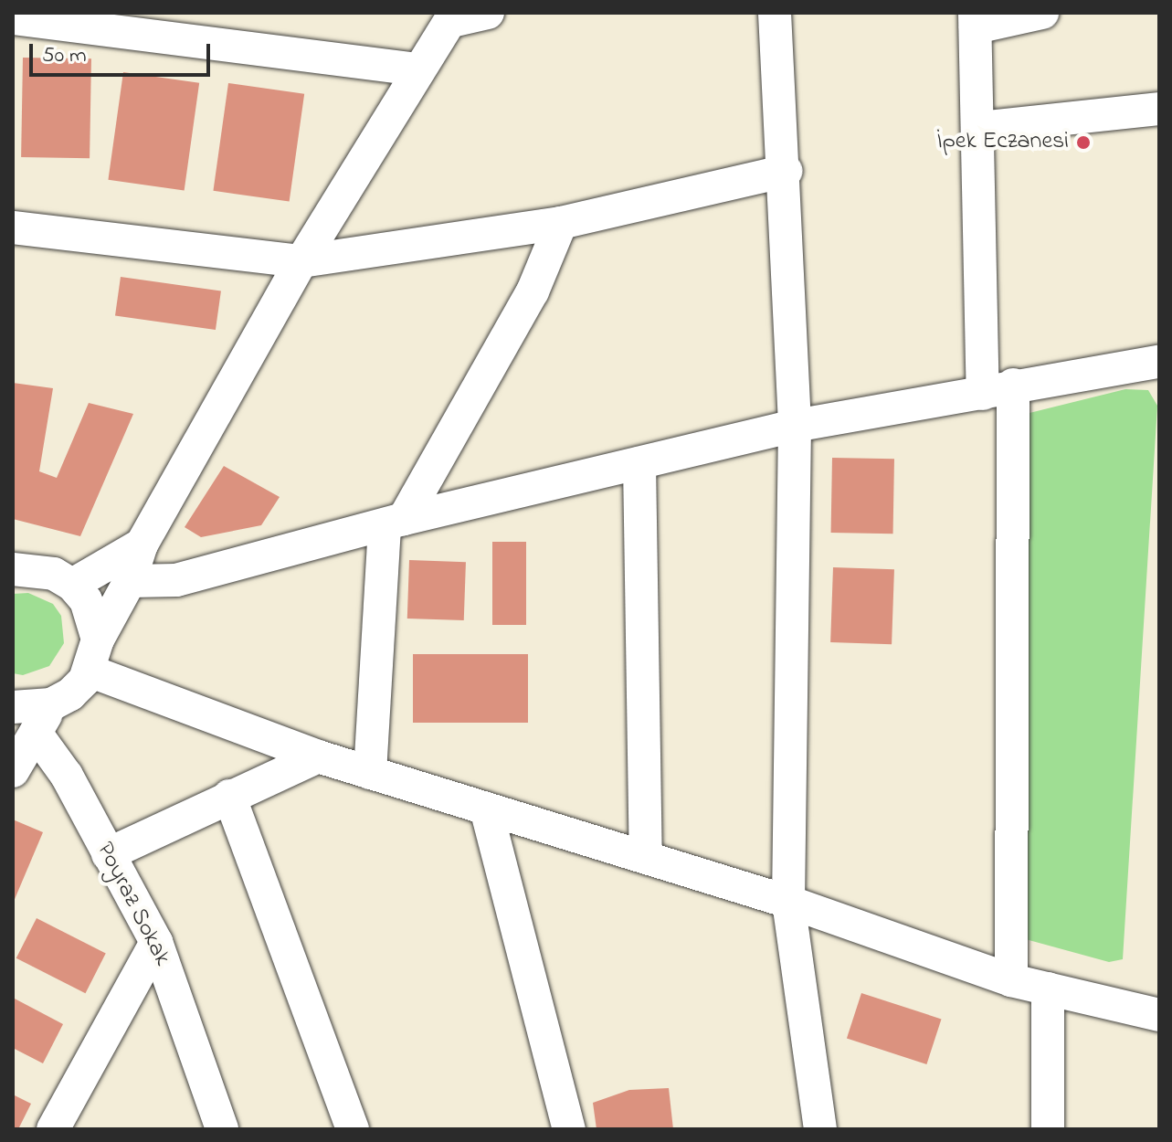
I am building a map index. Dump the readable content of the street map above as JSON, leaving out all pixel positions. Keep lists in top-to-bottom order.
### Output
{
  "streets": {
    "street": ["Poyraz Sokak"]
  },
  "places": ["İpek Eczanesi"],
  "scale_bar": "50 m"
}
